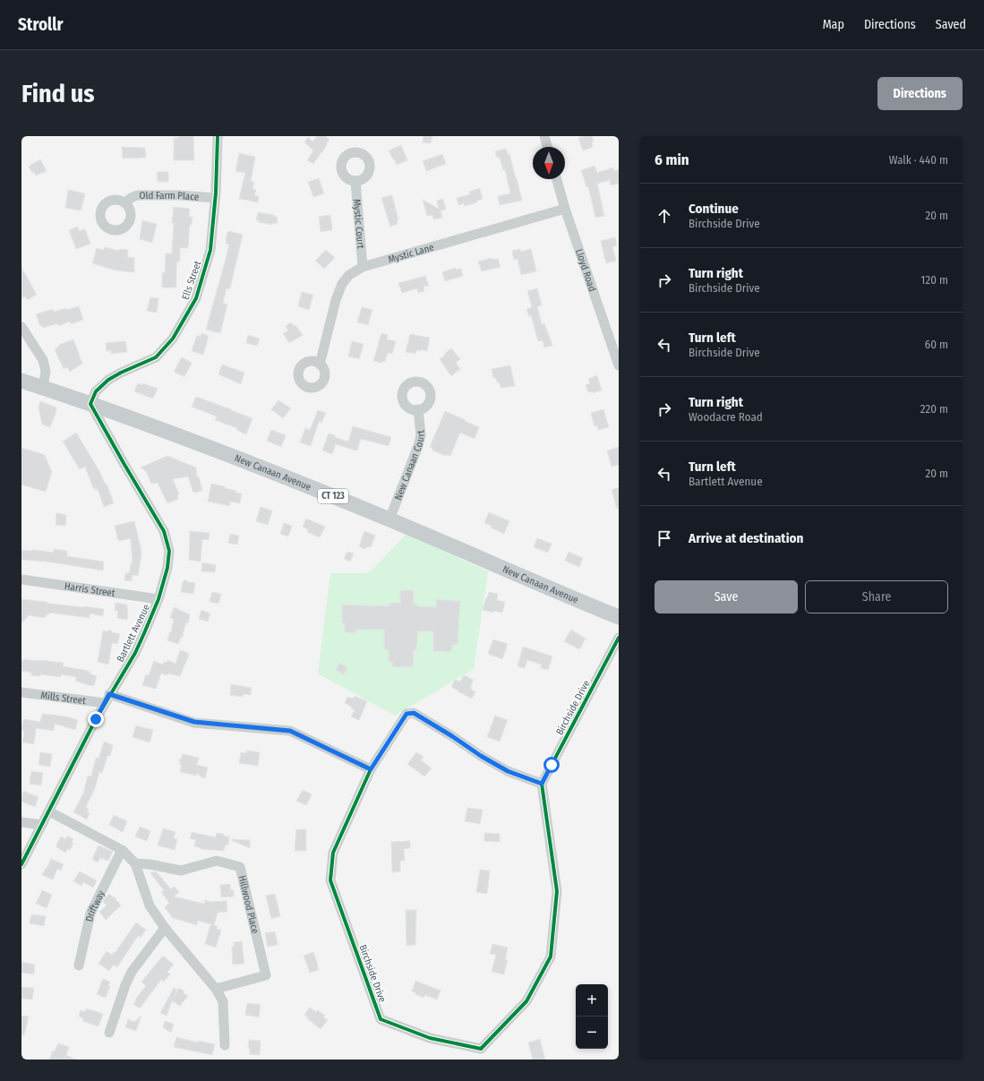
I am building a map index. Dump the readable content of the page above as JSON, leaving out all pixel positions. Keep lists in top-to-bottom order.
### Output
{
  "streets": {
    "main road": ["New Canaan Avenue", "CT 123"],
    "street": [
      "Old Farm Place",
      "Mystic Court",
      "Mystic Lane",
      "Lloyd Road",
      "Ells Street",
      "New Canaan Court",
      "Harris Street",
      "Bartlett Avenue",
      "Mills Street",
      "Birchside Drive",
      "Hillwood Place",
      "Driftway"
    ]
  },
  "crossings": [
    ["Old Farm Place", "Ells Street"],
    ["Mystic Court", "Mystic Lane"],
    ["Mystic Lane", "Lloyd Road"],
    ["Ells Street", "New Canaan Avenue"],
    ["Ells Street", "Bartlett Avenue"],
    ["New Canaan Court", "New Canaan Avenue"],
    ["New Canaan Avenue", "Bartlett Avenue"],
    ["Harris Street", "Bartlett Avenue"],
    ["Bartlett Avenue", "Mills Street"],
    ["Mills Street", "Birchside Drive"]
  ],
  "north": "bottom",
  "page": {
    "header": "Strollr",
    "nav": ["Map", "Directions", "Saved"],
    "buttons": [
      "Directions",
      ["Save", "Share"]
    ],
    "title": "Find us",
    "heading": ["6 min", "Walk · 440 m"],
    "list": [
      ["Continue", "Birchside Drive", "20 m"],
      ["Turn right", "Birchside Drive", "120 m"],
      ["Turn left", "Birchside Drive", "60 m"],
      ["Turn right", "Woodacre Road", "220 m"],
      ["Turn left", "Bartlett Avenue", "20 m"],
      "Arrive at destination"
    ],
    "map_buttons": ["+", "−"]
  }
}
